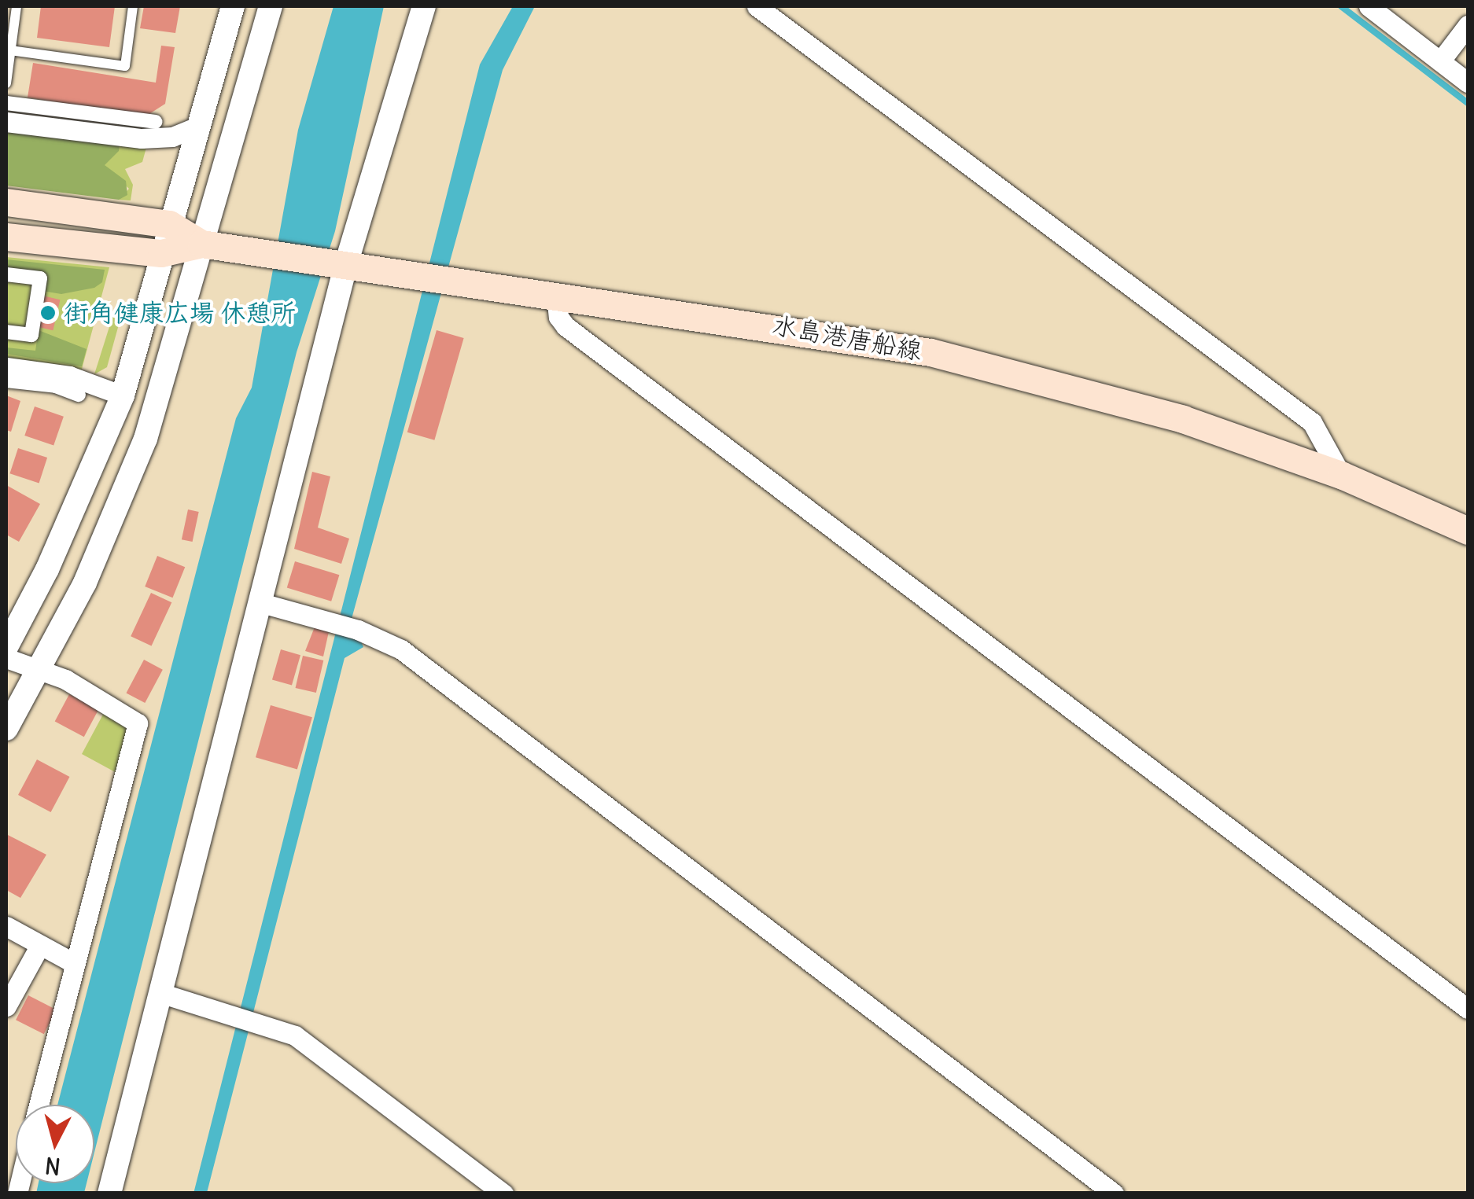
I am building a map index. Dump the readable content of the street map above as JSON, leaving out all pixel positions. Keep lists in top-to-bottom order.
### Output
{
  "streets": {
    "main road": ["水島港唐船線"]
  },
  "places": ["街角健康広場 休憩所"],
  "north": "bottom"
}
